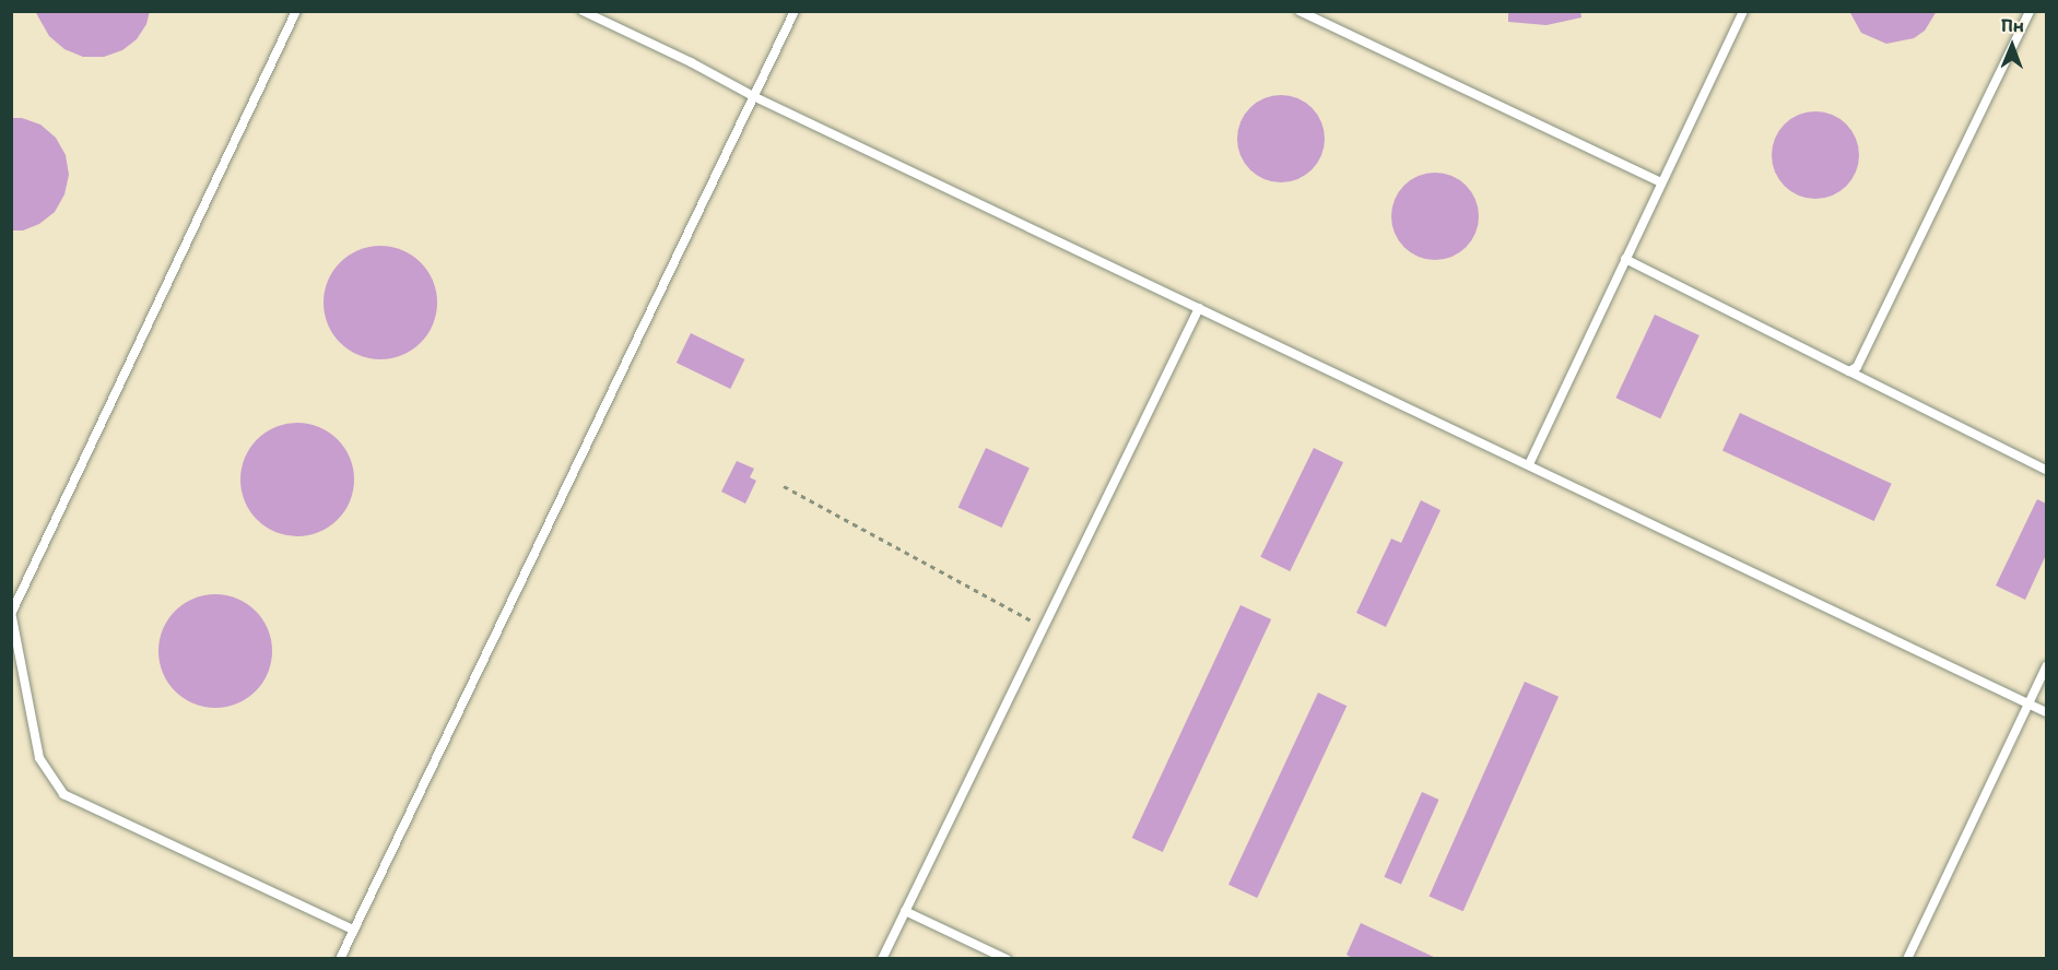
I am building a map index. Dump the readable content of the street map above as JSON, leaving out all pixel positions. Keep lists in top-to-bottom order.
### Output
{
  "north": "top"
}
